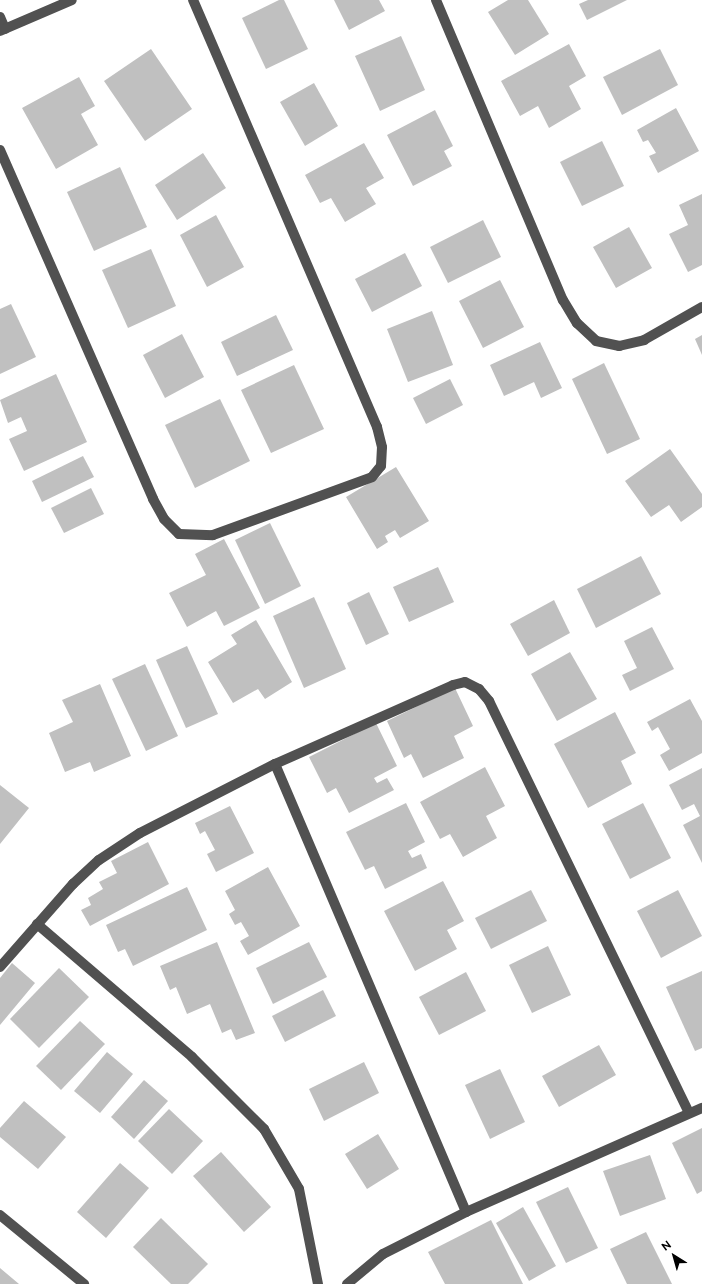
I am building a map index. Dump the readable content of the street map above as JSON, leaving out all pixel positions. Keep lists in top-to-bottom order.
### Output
{
  "north": "top left"
}
